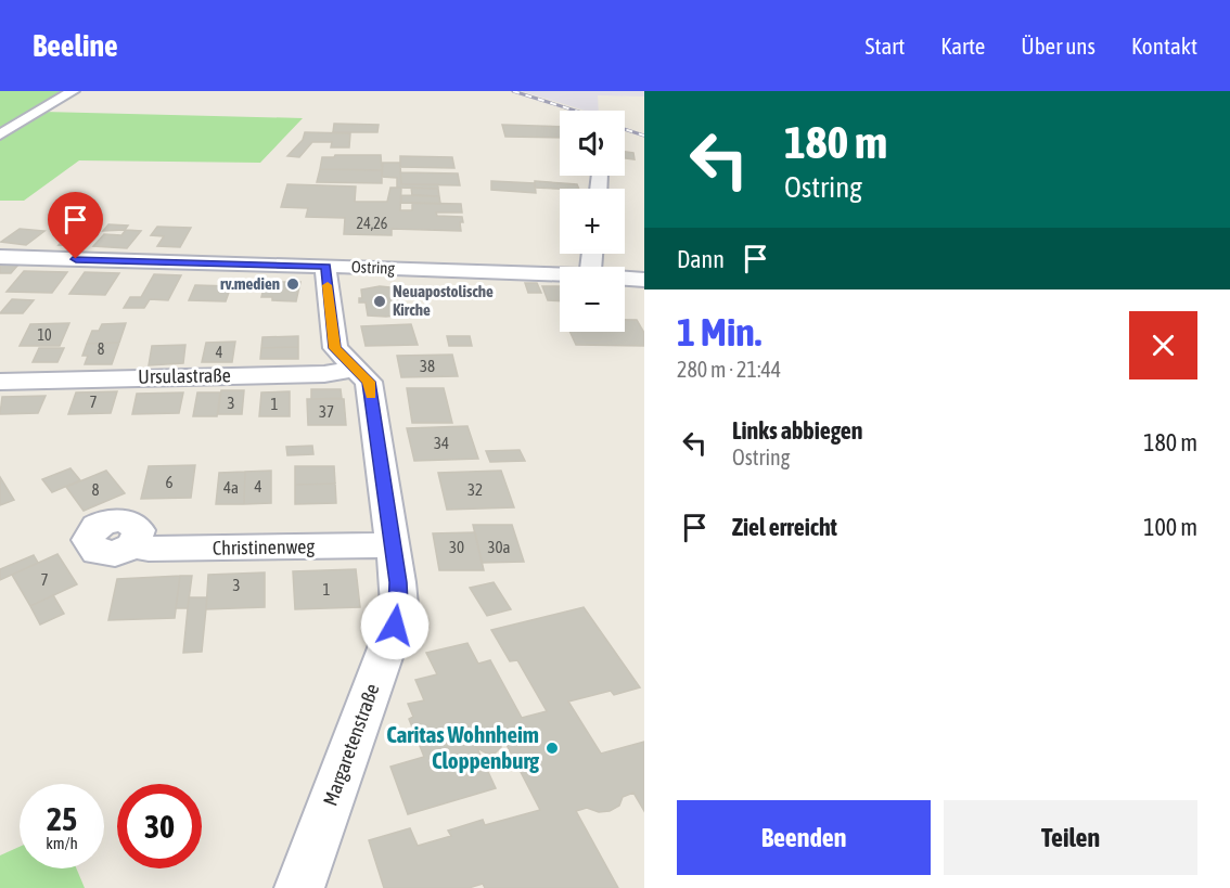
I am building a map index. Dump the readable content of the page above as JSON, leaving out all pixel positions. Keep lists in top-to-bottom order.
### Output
{
  "streets": {
    "street": [
      "Ostring",
      "Ursulastraße",
      "Christinenweg",
      "Margaretenstraße"
    ]
  },
  "crossings": [
    ["Ostring", "Margaretenstraße"],
    ["Ursulastraße", "Margaretenstraße"],
    ["Christinenweg", "Margaretenstraße"]
  ],
  "places": ["rv.medien", "Neuapostolische Kirche", "Caritas Wohnheim Cloppenburg"],
  "house_numbers": [
    "24,26",
    "10",
    "8",
    "4",
    "38",
    "7",
    "3",
    "1",
    "37",
    "34",
    "6",
    "4",
    "4a",
    "8",
    "32",
    "30",
    "30a",
    "7",
    "3",
    "1"
  ],
  "page": {
    "header": "Beeline",
    "nav": [
      "Start",
      "Karte",
      "Über uns",
      "Kontakt"
    ],
    "turn": ["180 m", "Ostring"],
    "map_buttons": ["+", "−"],
    "then": "Dann",
    "heading": ["1 Min.", "280 m · 21:44"],
    "list": [
      {
        "name": "Links abbiegen",
        "note": "Ostring",
        "value": "180 m"
      },
      {
        "name": "Ziel erreicht",
        "value": "100 m"
      }
    ],
    "speed": "25 km/h",
    "limit": "30",
    "buttons": ["Beenden", "Teilen"]
  }
}
